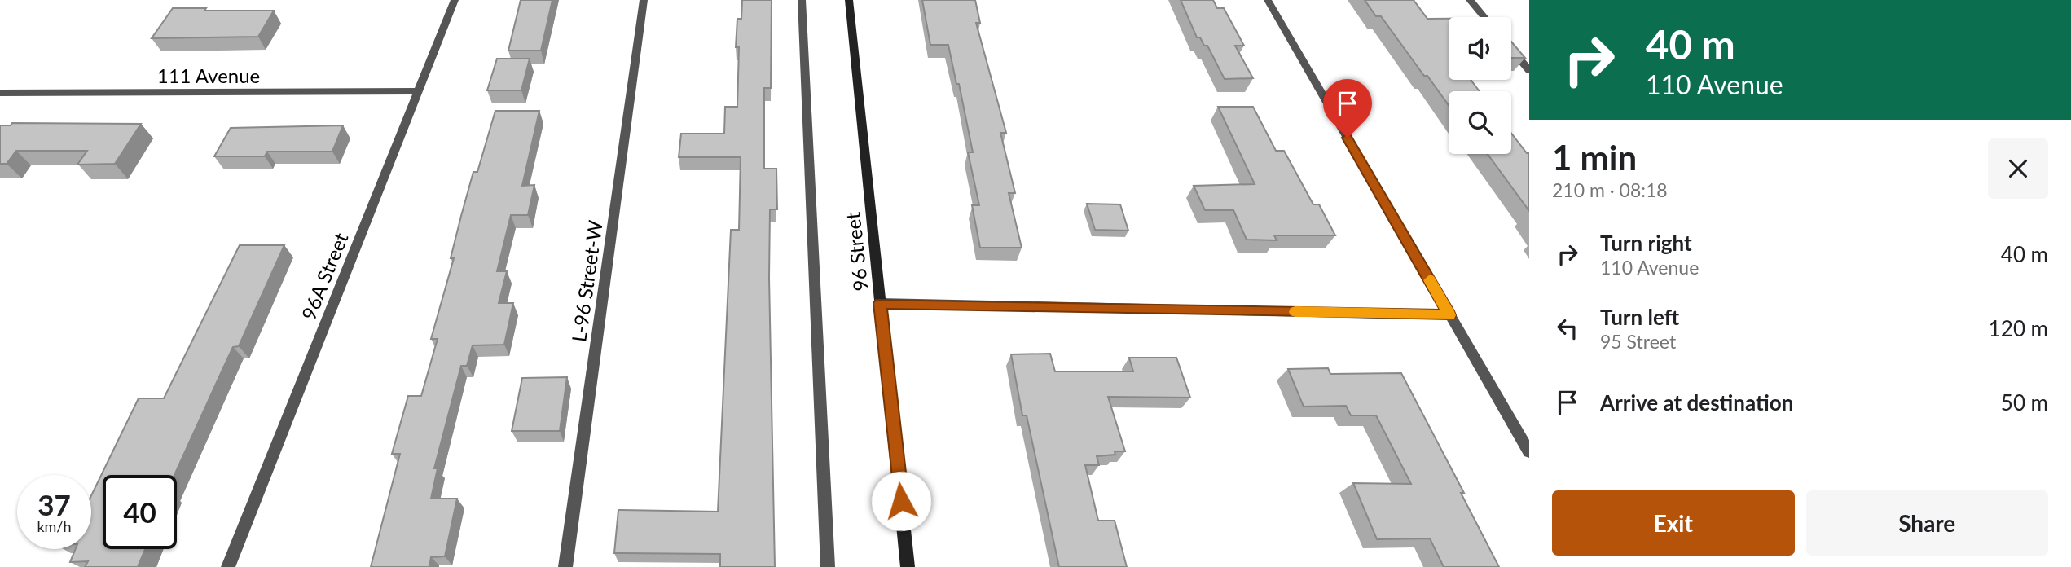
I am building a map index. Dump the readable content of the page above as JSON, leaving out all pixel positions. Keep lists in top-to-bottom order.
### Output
{
  "streets": {
    "street": [
      "111 Avenue",
      "96 Street",
      "96A Street",
      "L-96 Street-W"
    ]
  },
  "crossings": [
    ["111 Avenue", "96A Street"]
  ],
  "page": {
    "turn": ["40 m", "110 Avenue"],
    "heading": ["1 min", "210 m · 08:18"],
    "list": [
      {
        "name": "Turn right",
        "note": "110 Avenue",
        "value": "40 m"
      },
      {
        "name": "Turn left",
        "note": "95 Street",
        "value": "120 m"
      },
      {
        "name": "Arrive at destination",
        "value": "50 m"
      }
    ],
    "speed": "37 km/h",
    "limit": "40",
    "buttons": ["Exit", "Share"]
  }
}
